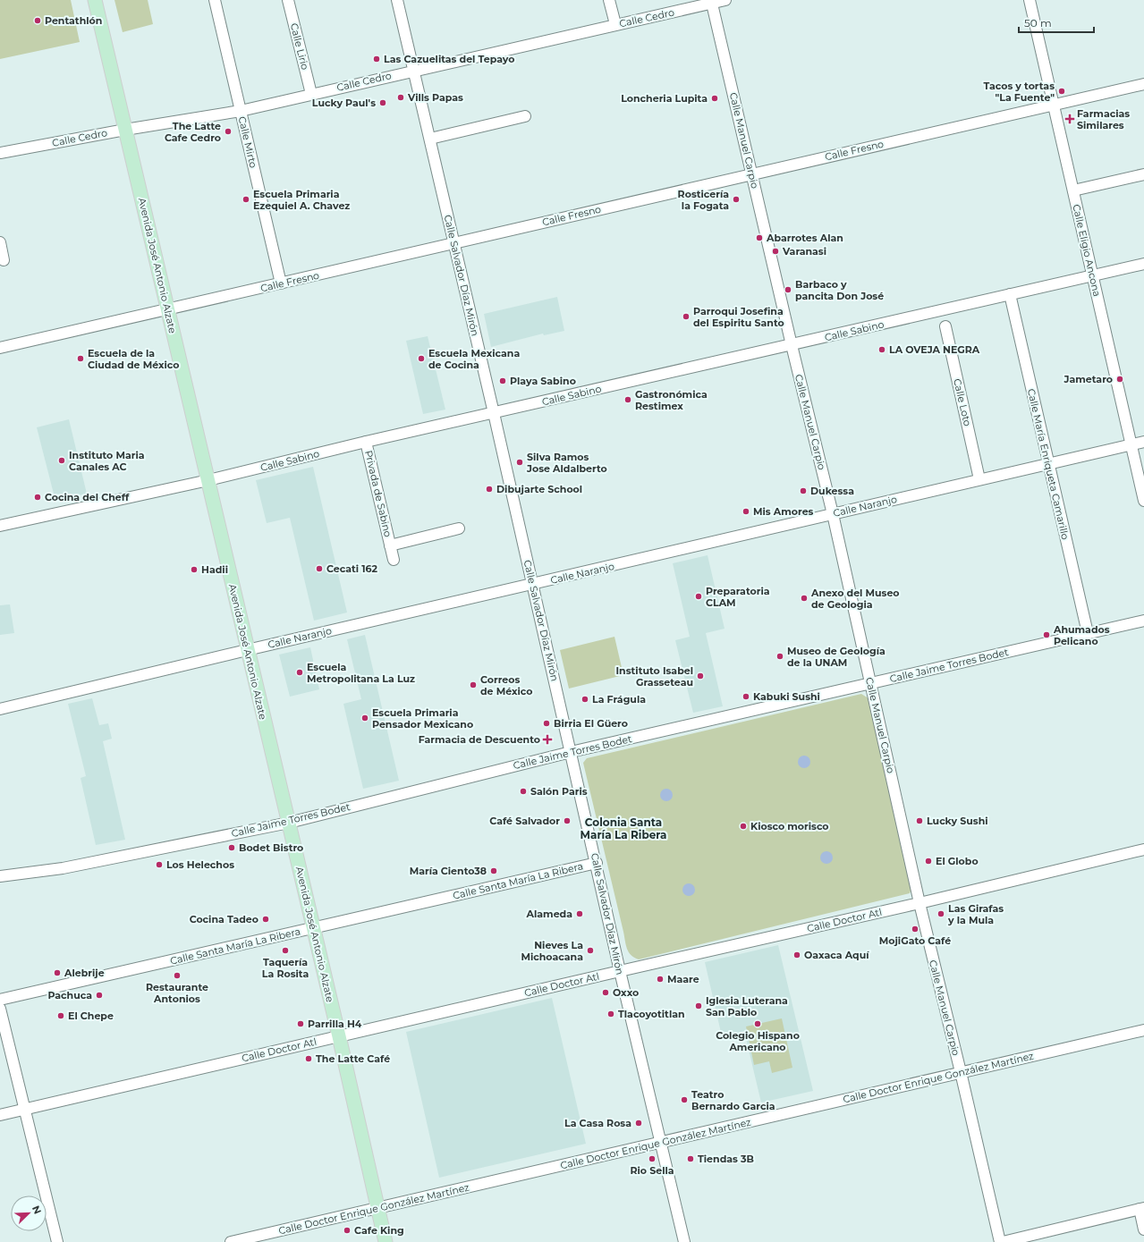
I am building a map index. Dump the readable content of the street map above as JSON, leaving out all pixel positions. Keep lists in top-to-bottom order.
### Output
{
  "streets": {
    "main road": ["Avenida José Antonio Alzate"],
    "street": [
      "Calle Cedro",
      "Calle Lirio",
      "Calle Manuel Carpio",
      "Calle Mirto",
      "Calle Fresno",
      "Calle Eligio Ancona",
      "Calle Salvador Díaz Mirón",
      "Calle Sabino",
      "Calle Loto",
      "Calle María Enriqueta Camarillo",
      "Privada de Sabino",
      "Calle Naranjo",
      "Calle Jaime Torres Bodet",
      "Calle Santa María La Ribera",
      "Calle Doctor Atl",
      "Calle Doctor Enrique González Martínez"
    ]
  },
  "crossings": [
    ["Calle Cedro", "Calle Lirio"],
    ["Calle Cedro", "Calle Manuel Carpio"],
    ["Calle Cedro", "Calle Mirto"],
    ["Calle Cedro", "Avenida José Antonio Alzate"],
    ["Calle Cedro", "Calle Salvador Díaz Mirón"],
    ["Calle Manuel Carpio", "Calle Fresno"],
    ["Calle Manuel Carpio", "Calle Sabino"],
    ["Calle Manuel Carpio", "Calle Naranjo"],
    ["Calle Manuel Carpio", "Calle Jaime Torres Bodet"],
    ["Calle Manuel Carpio", "Calle Doctor Atl"],
    ["Calle Manuel Carpio", "Calle Doctor Enrique González Martínez"],
    ["Calle Mirto", "Calle Fresno"],
    ["Calle Fresno", "Calle Eligio Ancona"],
    ["Calle Fresno", "Avenida José Antonio Alzate"],
    ["Calle Fresno", "Calle Salvador Díaz Mirón"],
    ["Calle Eligio Ancona", "Calle Sabino"],
    ["Calle Eligio Ancona", "Calle Naranjo"],
    ["Avenida José Antonio Alzate", "Calle Sabino"],
    ["Avenida José Antonio Alzate", "Calle Naranjo"],
    ["Avenida José Antonio Alzate", "Calle Jaime Torres Bodet"],
    ["Avenida José Antonio Alzate", "Calle Santa María La Ribera"],
    ["Avenida José Antonio Alzate", "Calle Doctor Atl"],
    ["Avenida José Antonio Alzate", "Calle Doctor Enrique González Martínez"],
    ["Calle Salvador Díaz Mirón", "Calle Sabino"],
    ["Calle Salvador Díaz Mirón", "Calle Naranjo"],
    ["Calle Salvador Díaz Mirón", "Calle Jaime Torres Bodet"],
    ["Calle Salvador Díaz Mirón", "Calle Santa María La Ribera"],
    ["Calle Salvador Díaz Mirón", "Calle Doctor Atl"],
    ["Calle Salvador Díaz Mirón", "Calle Doctor Enrique González Martínez"],
    ["Calle Sabino", "Calle María Enriqueta Camarillo"],
    ["Calle Sabino", "Privada de Sabino"],
    ["Calle Loto", "Calle Naranjo"],
    ["Calle María Enriqueta Camarillo", "Calle Naranjo"],
    ["Calle María Enriqueta Camarillo", "Calle Jaime Torres Bodet"]
  ],
  "districts": ["Colonia Santa María La Ribera"],
  "places": {
    "other": [
      "Pentathlón",
      "Las Cazuelitas del Tepayo",
      "Tacos y tortas \"La Fuente\"",
      "Vills Papas",
      "Loncheria Lupita",
      "Lucky Paul's",
      "The Latte Cafe Cedro",
      "Escuela Primaria Ezequiel A. Chavez",
      "Rosticería la Fogata",
      "Abarrotes Alan",
      "Varanasi",
      "Barbaco y pancita Don José",
      "Parroqui Josefina del Espiritu Santo",
      "LA OVEJA NEGRA",
      "Escuela de la Ciudad de México",
      "Escuela Mexicana de Cocina",
      "Jametaro",
      "Playa Sabino",
      "Gastronómica Restimex",
      "Instituto Maria Canales AC",
      "Silva Ramos Jose Aldalberto",
      "Dibujarte School",
      "Dukessa",
      "Cocina del Cheff",
      "Mis Amores",
      "Cecati 162",
      "Hadii",
      "Preparatoria CLAM",
      "Anexo del Museo de Geologia",
      "Ahumados Pelicano",
      "Museo de Geología de la UNAM",
      "Escuela Metropolitana La Luz",
      "Instituto Isabel Grasseteau",
      "Correos de México",
      "Kabuki Sushi",
      "La Frágula",
      "Escuela Primaria Pensador Mexicano",
      "Birria El Güero",
      "Salón Paris",
      "Café Salvador",
      "Lucky Sushi",
      "Kiosco morisco",
      "Bodet Bistro",
      "El Globo",
      "Los Helechos",
      "María Ciento38",
      "Alameda",
      "Las Girafas y la Mula",
      "Cocina Tadeo",
      "MojiGato Café",
      "Taquería La Rosita",
      "Nieves La Michoacana",
      "Oaxaca Aquí",
      "Alebrije",
      "Restaurante Antonios",
      "Maare",
      "Oxxo",
      "Pachuca",
      "Iglesia Luterana San Pablo",
      "Tlacoyotitlan",
      "El Chepe",
      "Parrilla H4",
      "Colegio Hispano Americano",
      "The Latte Café",
      "Teatro Bernardo Garcia",
      "La Casa Rosa",
      "Rio Sella",
      "Tiendas 3B",
      "Cafe King"
    ],
    "health": ["Farmacias Similares", "Farmacia de Descuento"]
  },
  "scale_bar": "50 m",
  "north": "top right"
}
